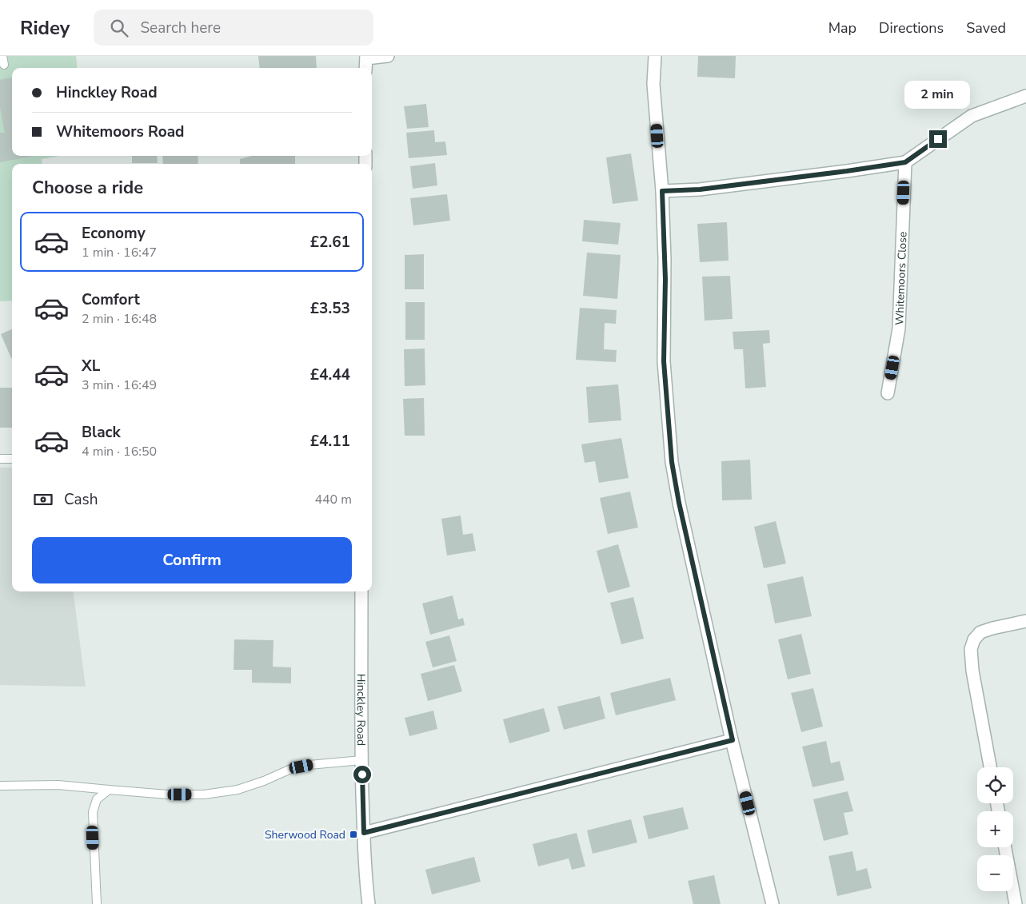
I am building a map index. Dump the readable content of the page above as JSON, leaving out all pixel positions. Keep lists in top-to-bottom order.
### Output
{
  "streets": {
    "street": ["Whitemoors Close", "Hinckley Road"]
  },
  "places": {
    "transit": ["Sherwood Road"]
  },
  "page": {
    "header": "Ridey",
    "search": "Search here",
    "nav": ["Map", "Directions", "Saved"],
    "banner": ["Hinckley Road", "Whitemoors Road"],
    "bubble": "2 min",
    "heading": "Choose a ride",
    "list": [
      {
        "name": "Economy",
        "note": "1 min · 16:47",
        "value": "£2.61"
      },
      {
        "name": "Comfort",
        "note": "2 min · 16:48",
        "value": "£3.53"
      },
      {
        "name": "XL",
        "note": "3 min · 16:49",
        "value": "£4.44"
      },
      {
        "name": "Black",
        "note": "4 min · 16:50",
        "value": "£4.11"
      }
    ],
    "pay": ["Cash", "440 m"],
    "buttons": "Confirm",
    "map_buttons": ["+", "−"]
  }
}
